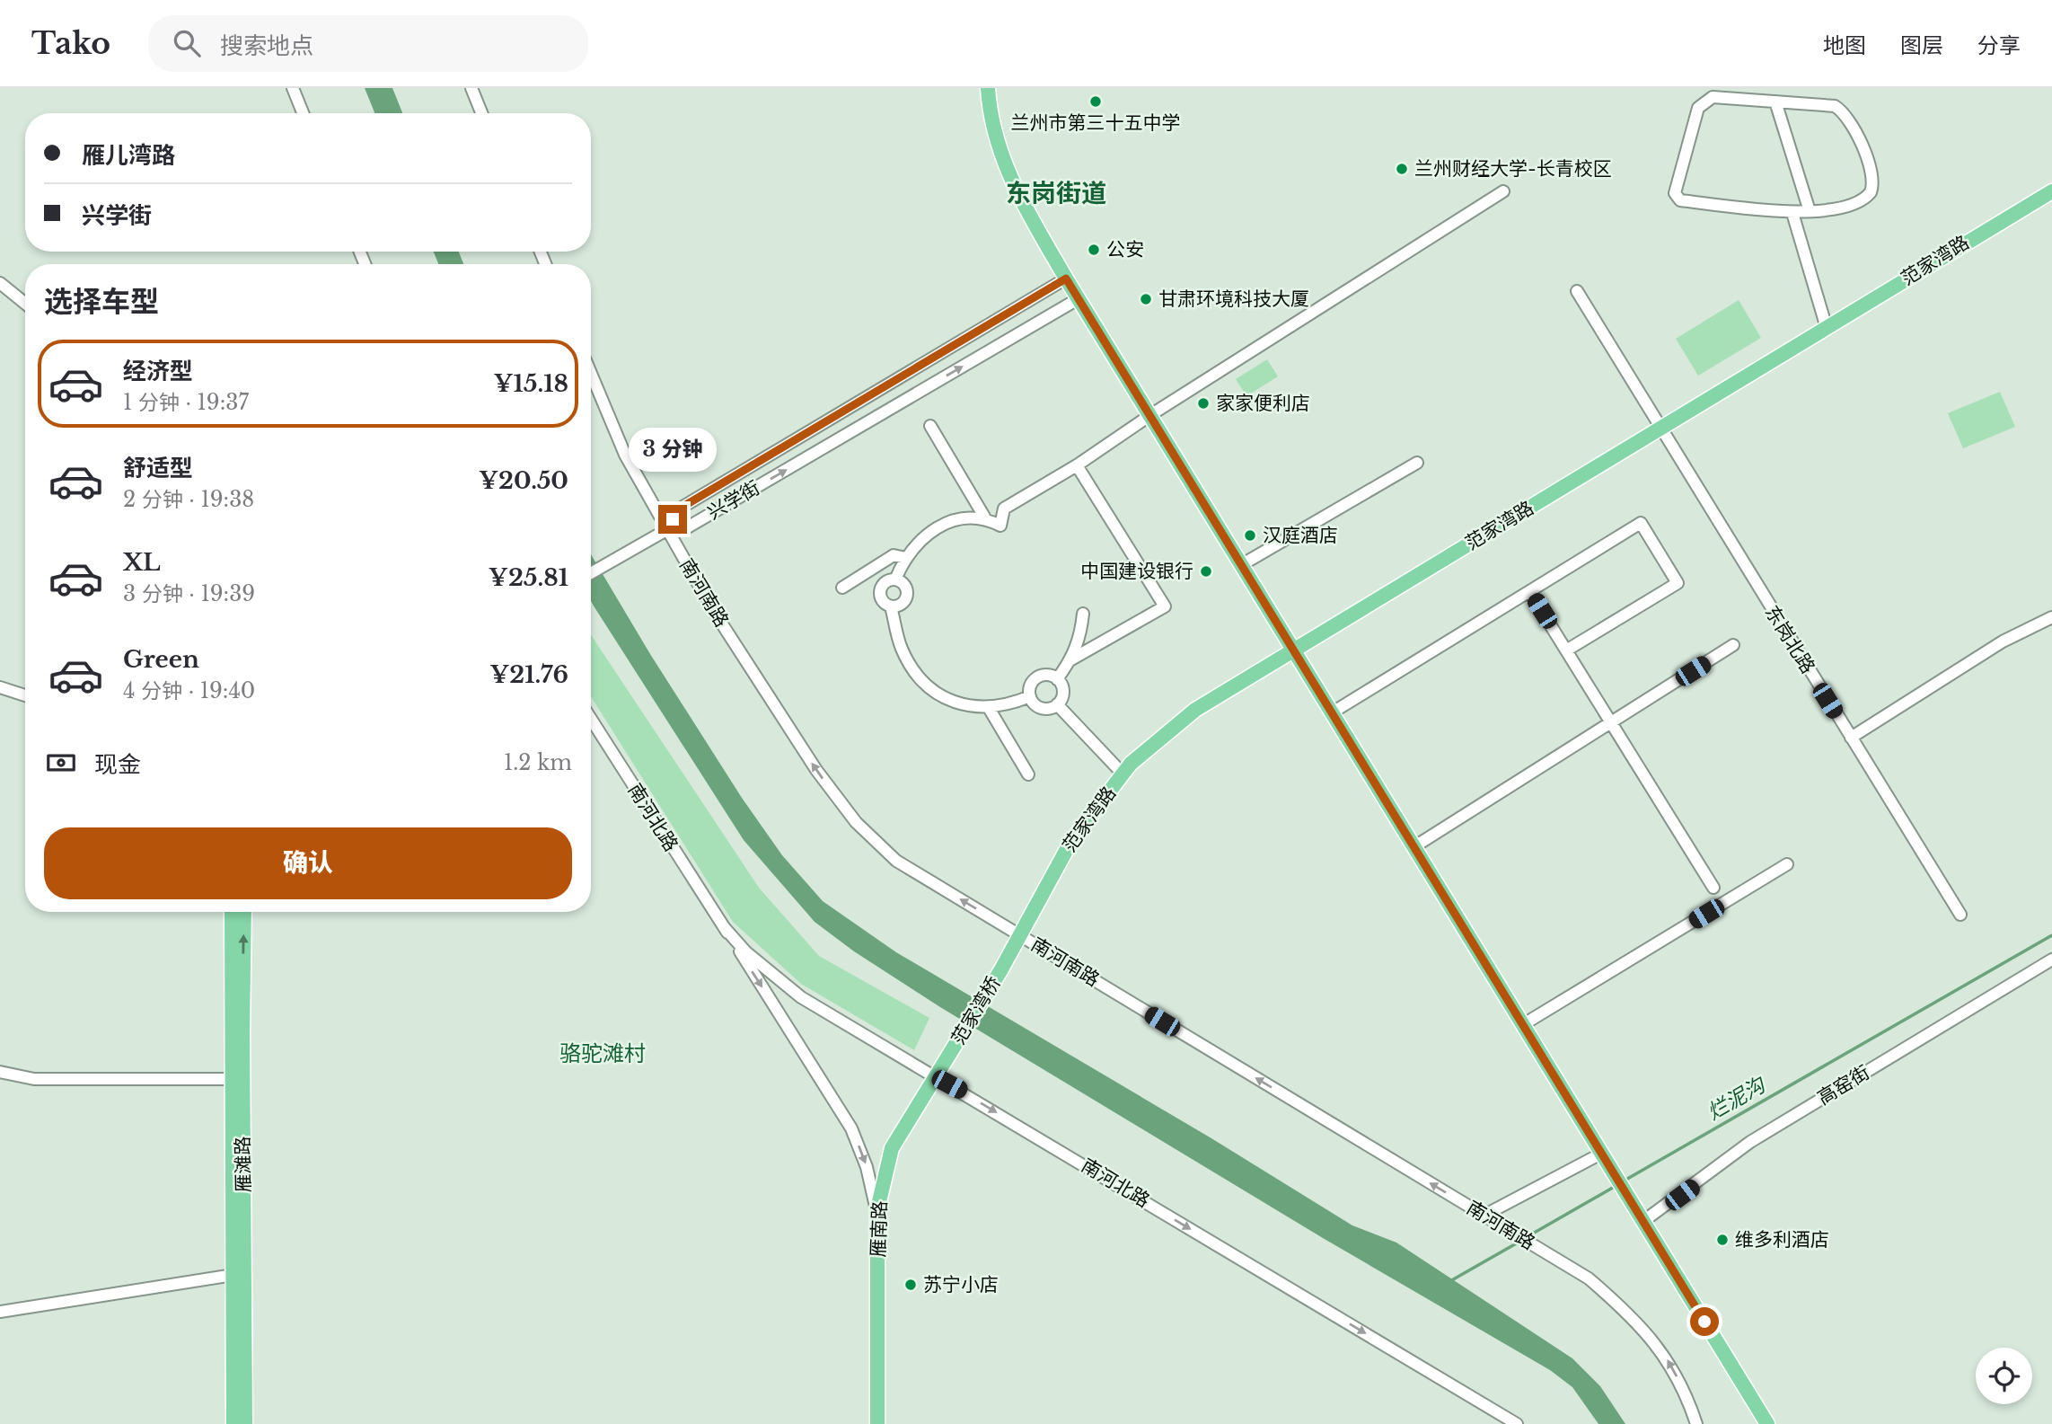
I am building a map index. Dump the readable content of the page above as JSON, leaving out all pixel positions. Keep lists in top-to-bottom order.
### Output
{
  "streets": {
    "main road": [
      "范家湾路",
      "范家湾桥",
      "雁滩路",
      "雁南路"
    ],
    "street": [
      "兴学街",
      "南河南路",
      "东岗北路",
      "南河北路",
      "高窑街"
    ]
  },
  "crossings": [
    ["范家湾路", "南河南路"],
    ["范家湾路", "东岗北路"],
    ["范家湾路", "范家湾桥"],
    ["兴学街", "南河南路"],
    ["南河北路", "雁南路"],
    ["范家湾桥", "雁南路"]
  ],
  "one_way": ["南河南路", "南河北路"],
  "districts": ["东岗街道", "骆驼滩村"],
  "water": ["烂泥沟"],
  "places": [
    "兰州市第三十五中学",
    "兰州财经大学-长青校区",
    "公安",
    "甘肃环境科技大厦",
    "家家便利店",
    "汉庭酒店",
    "中国建设银行",
    "维多利酒店",
    "苏宁小店"
  ],
  "page": {
    "header": "Tako",
    "search": "搜索地点",
    "nav": ["地图", "图层", "分享"],
    "banner": ["雁儿湾路", "兴学街"],
    "heading": "选择车型",
    "list": [
      {
        "name": "经济型",
        "note": "1 分钟 · 19:37",
        "value": "¥15.18"
      },
      {
        "name": "舒适型",
        "note": "2 分钟 · 19:38",
        "value": "¥20.50"
      },
      {
        "name": "XL",
        "note": "3 分钟 · 19:39",
        "value": "¥25.81"
      },
      {
        "name": "Green",
        "note": "4 分钟 · 19:40",
        "value": "¥21.76"
      }
    ],
    "bubble": "3 分钟",
    "pay": ["现金", "1.2 km"],
    "buttons": "确认"
  }
}
